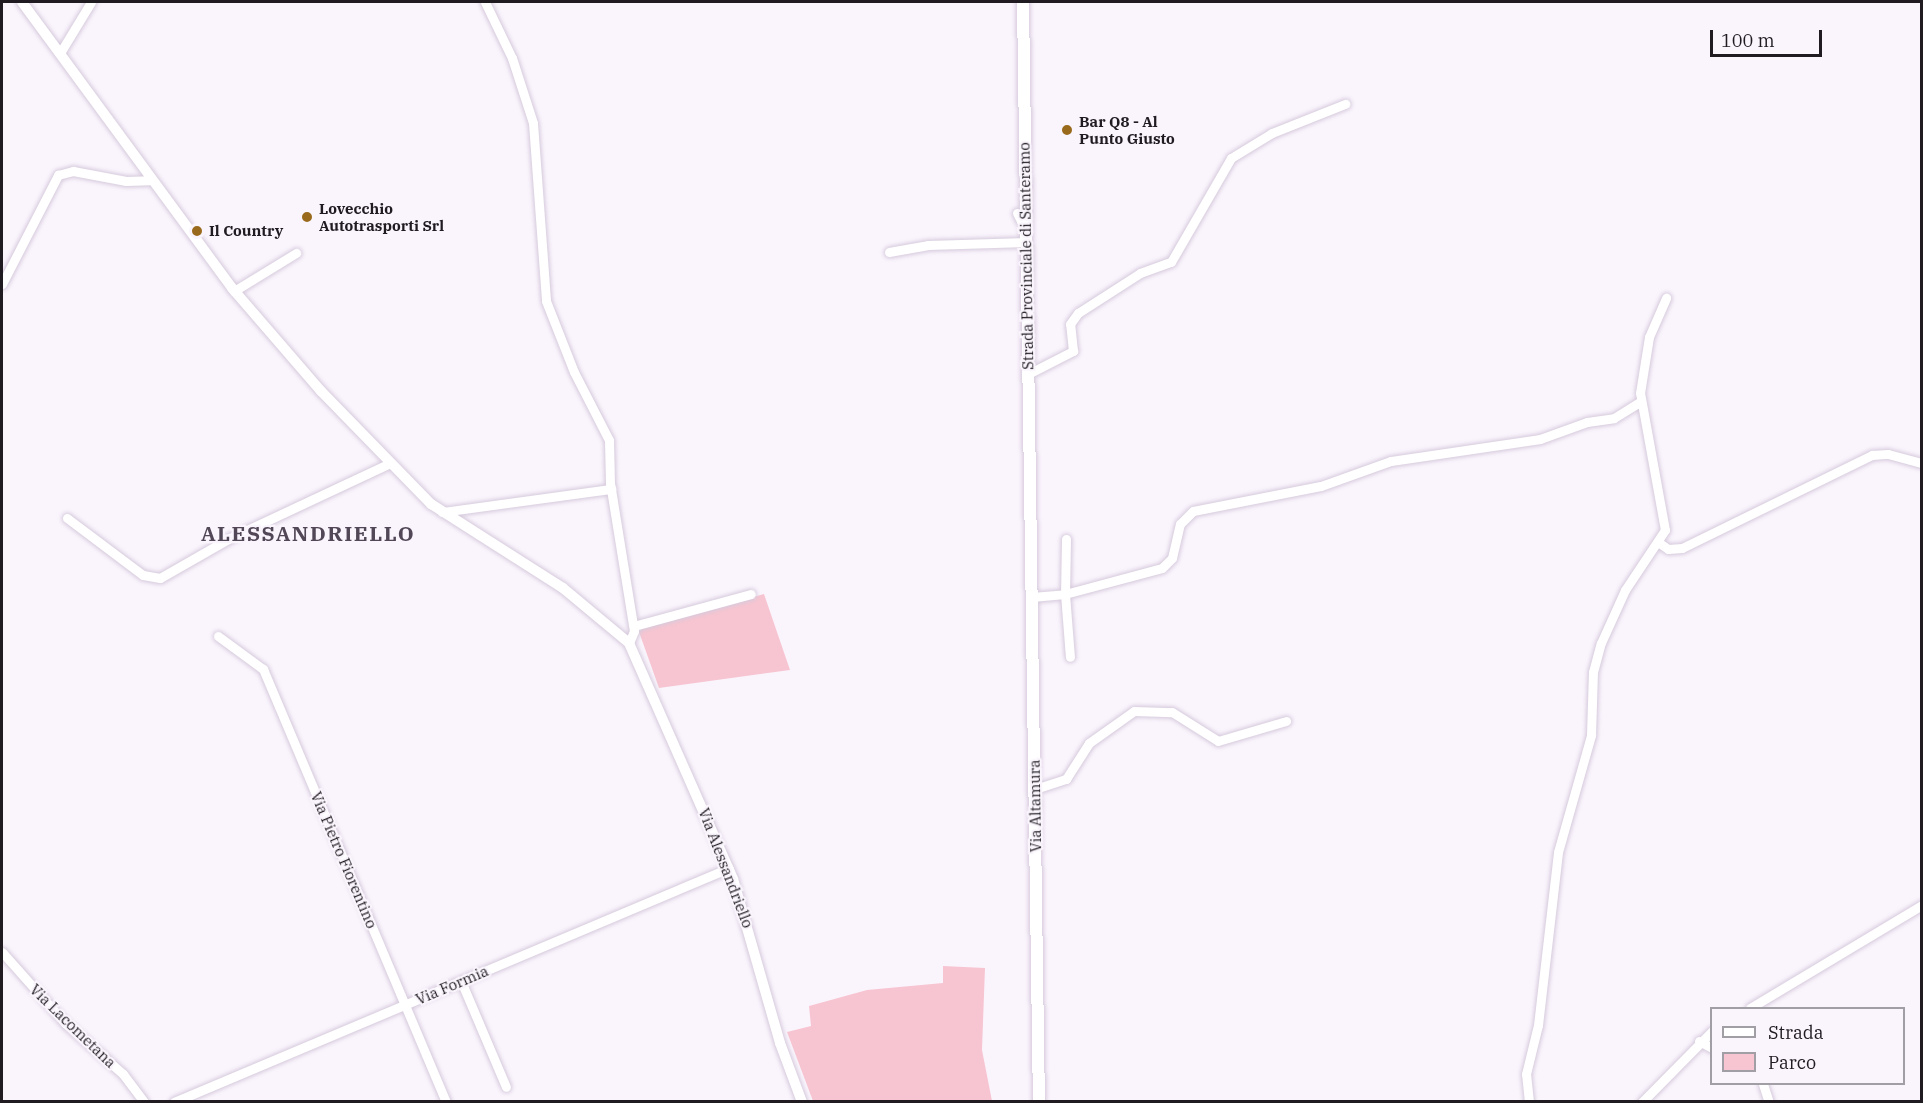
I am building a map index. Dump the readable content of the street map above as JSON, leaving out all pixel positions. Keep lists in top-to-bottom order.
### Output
{
  "streets": {
    "main road": ["Strada Provinciale di Santeramo", "Via Altamura"],
    "street": [
      "Via Pietro Fiorentino",
      "Via Alessandriello",
      "Via Formia",
      "Via Lacometana"
    ]
  },
  "crossings": [
    ["Strada Provinciale di Santeramo", "Via Altamura"],
    ["Via Pietro Fiorentino", "Via Formia"],
    ["Via Alessandriello", "Via Formia"]
  ],
  "districts": ["ALESSANDRIELLO"],
  "places": ["Bar Q8 - Al Punto Giusto", "Lovecchio Autotrasporti Srl", "Il Country"],
  "legend": ["Strada", "Parco"],
  "scale_bar": "100 m"
}
